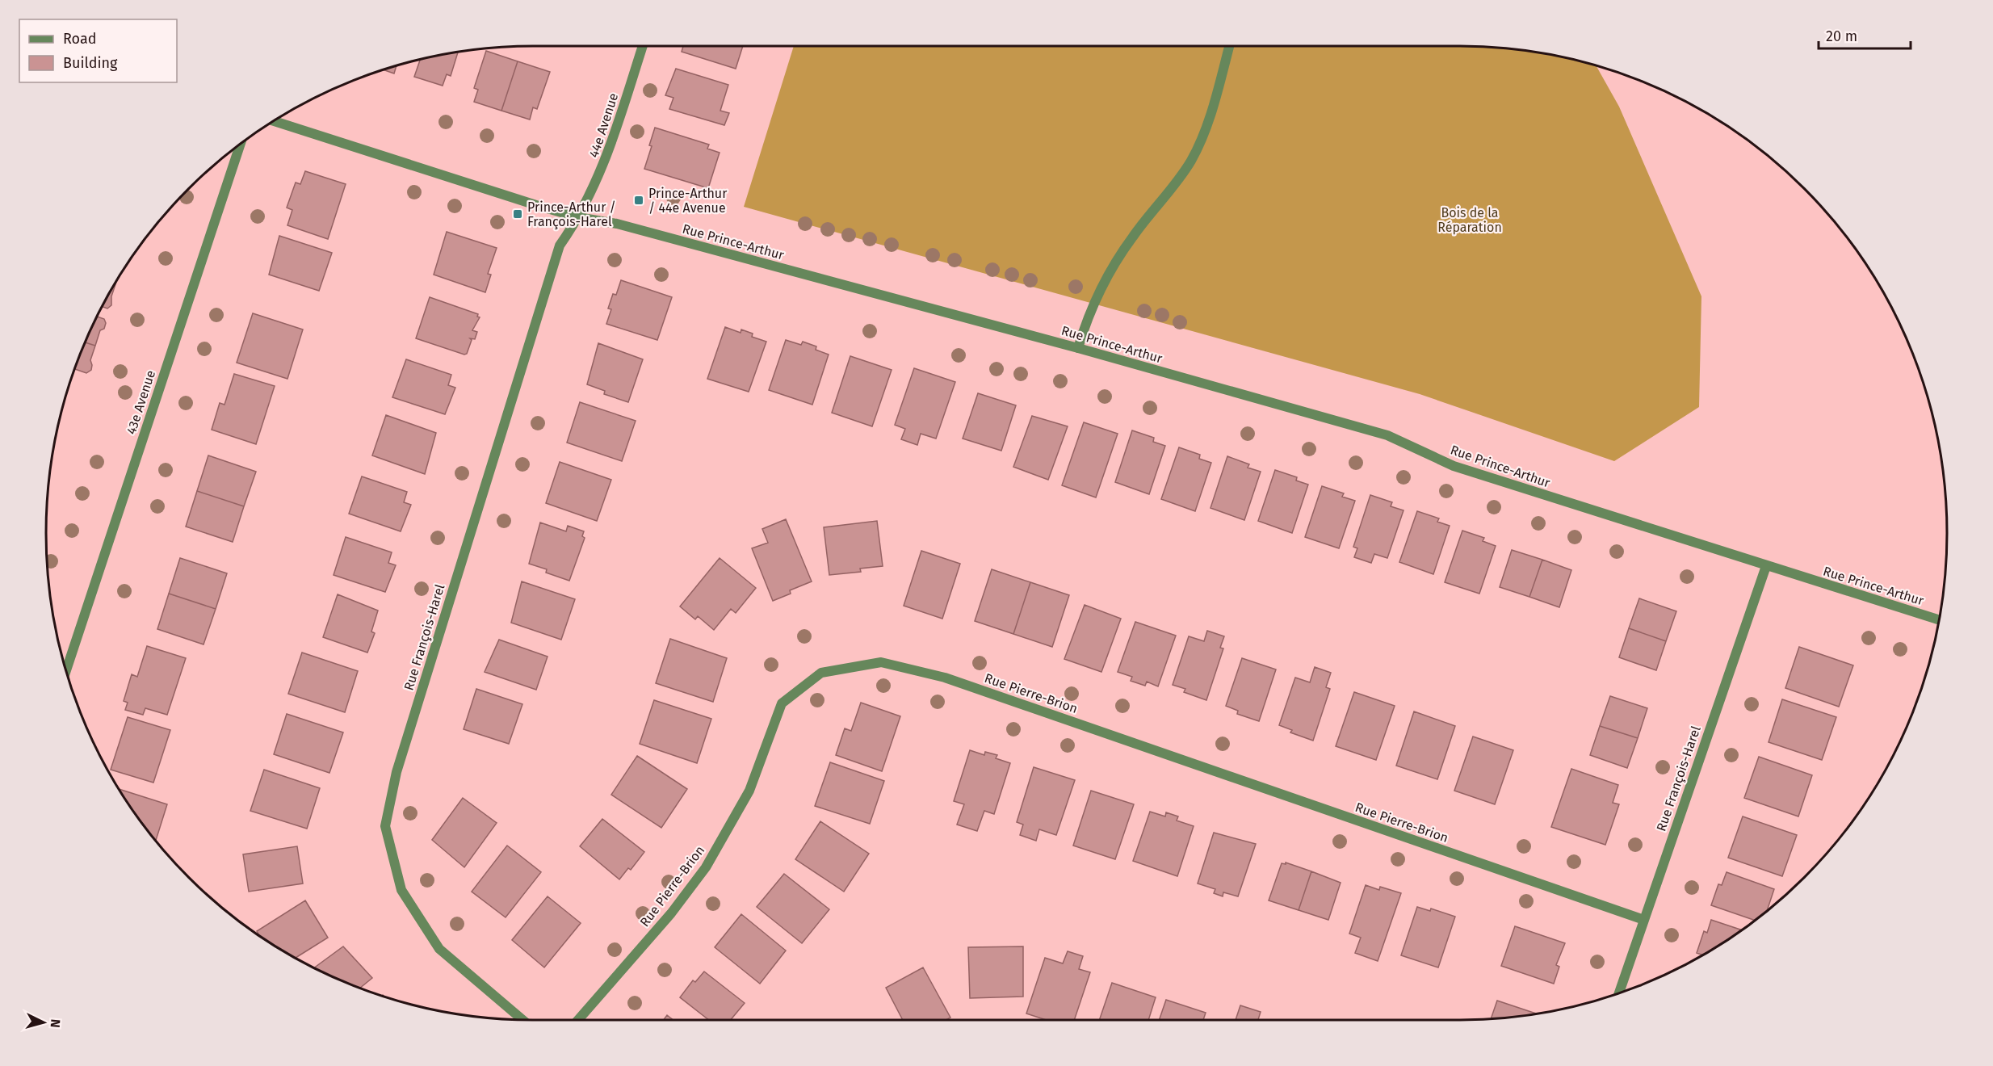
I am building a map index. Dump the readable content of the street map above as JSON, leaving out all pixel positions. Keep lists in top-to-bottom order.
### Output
{
  "streets": {
    "street": [
      "44e Avenue",
      "Rue Prince-Arthur",
      "43e Avenue",
      "Rue François-Harel",
      "Rue Pierre-Brion"
    ]
  },
  "crossings": [
    ["44e Avenue", "Rue Prince-Arthur"],
    ["44e Avenue", "Rue François-Harel"],
    ["Rue Prince-Arthur", "Rue François-Harel"],
    ["Rue François-Harel", "Rue Pierre-Brion"]
  ],
  "parks": ["Bois de la Réparation"],
  "places": {
    "transit": ["Prince-Arthur / 44e Avenue", "Prince-Arthur / François-Harel"]
  },
  "legend": ["Road", "Building"],
  "scale_bar": "20 m",
  "north": "right"
}
